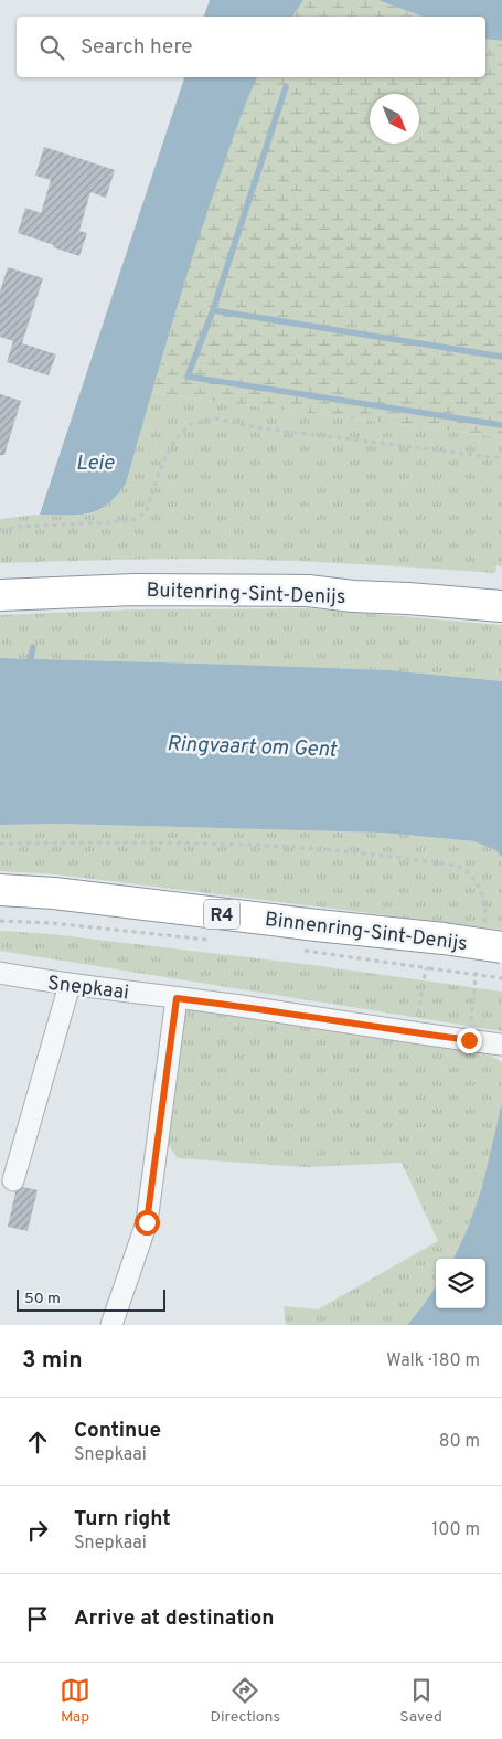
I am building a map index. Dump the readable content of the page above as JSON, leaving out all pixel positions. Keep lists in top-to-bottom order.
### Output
{
  "streets": {
    "highway": ["Buitenring-Sint-Denijs", "R4", "Binnenring-Sint-Denijs"],
    "street": ["Snepkaai"]
  },
  "water": ["Leie", "Ringvaart om Gent"],
  "scale_bar": "50 m",
  "north": "bottom right",
  "page": {
    "search": "Search here",
    "scale": "50 m",
    "heading": ["3 min", "Walk · 180 m"],
    "list": [
      ["Continue", "Snepkaai", "80 m"],
      ["Turn right", "Snepkaai", "100 m"],
      "Arrive at destination"
    ],
    "nav": ["Map", "Directions", "Saved"]
  }
}
